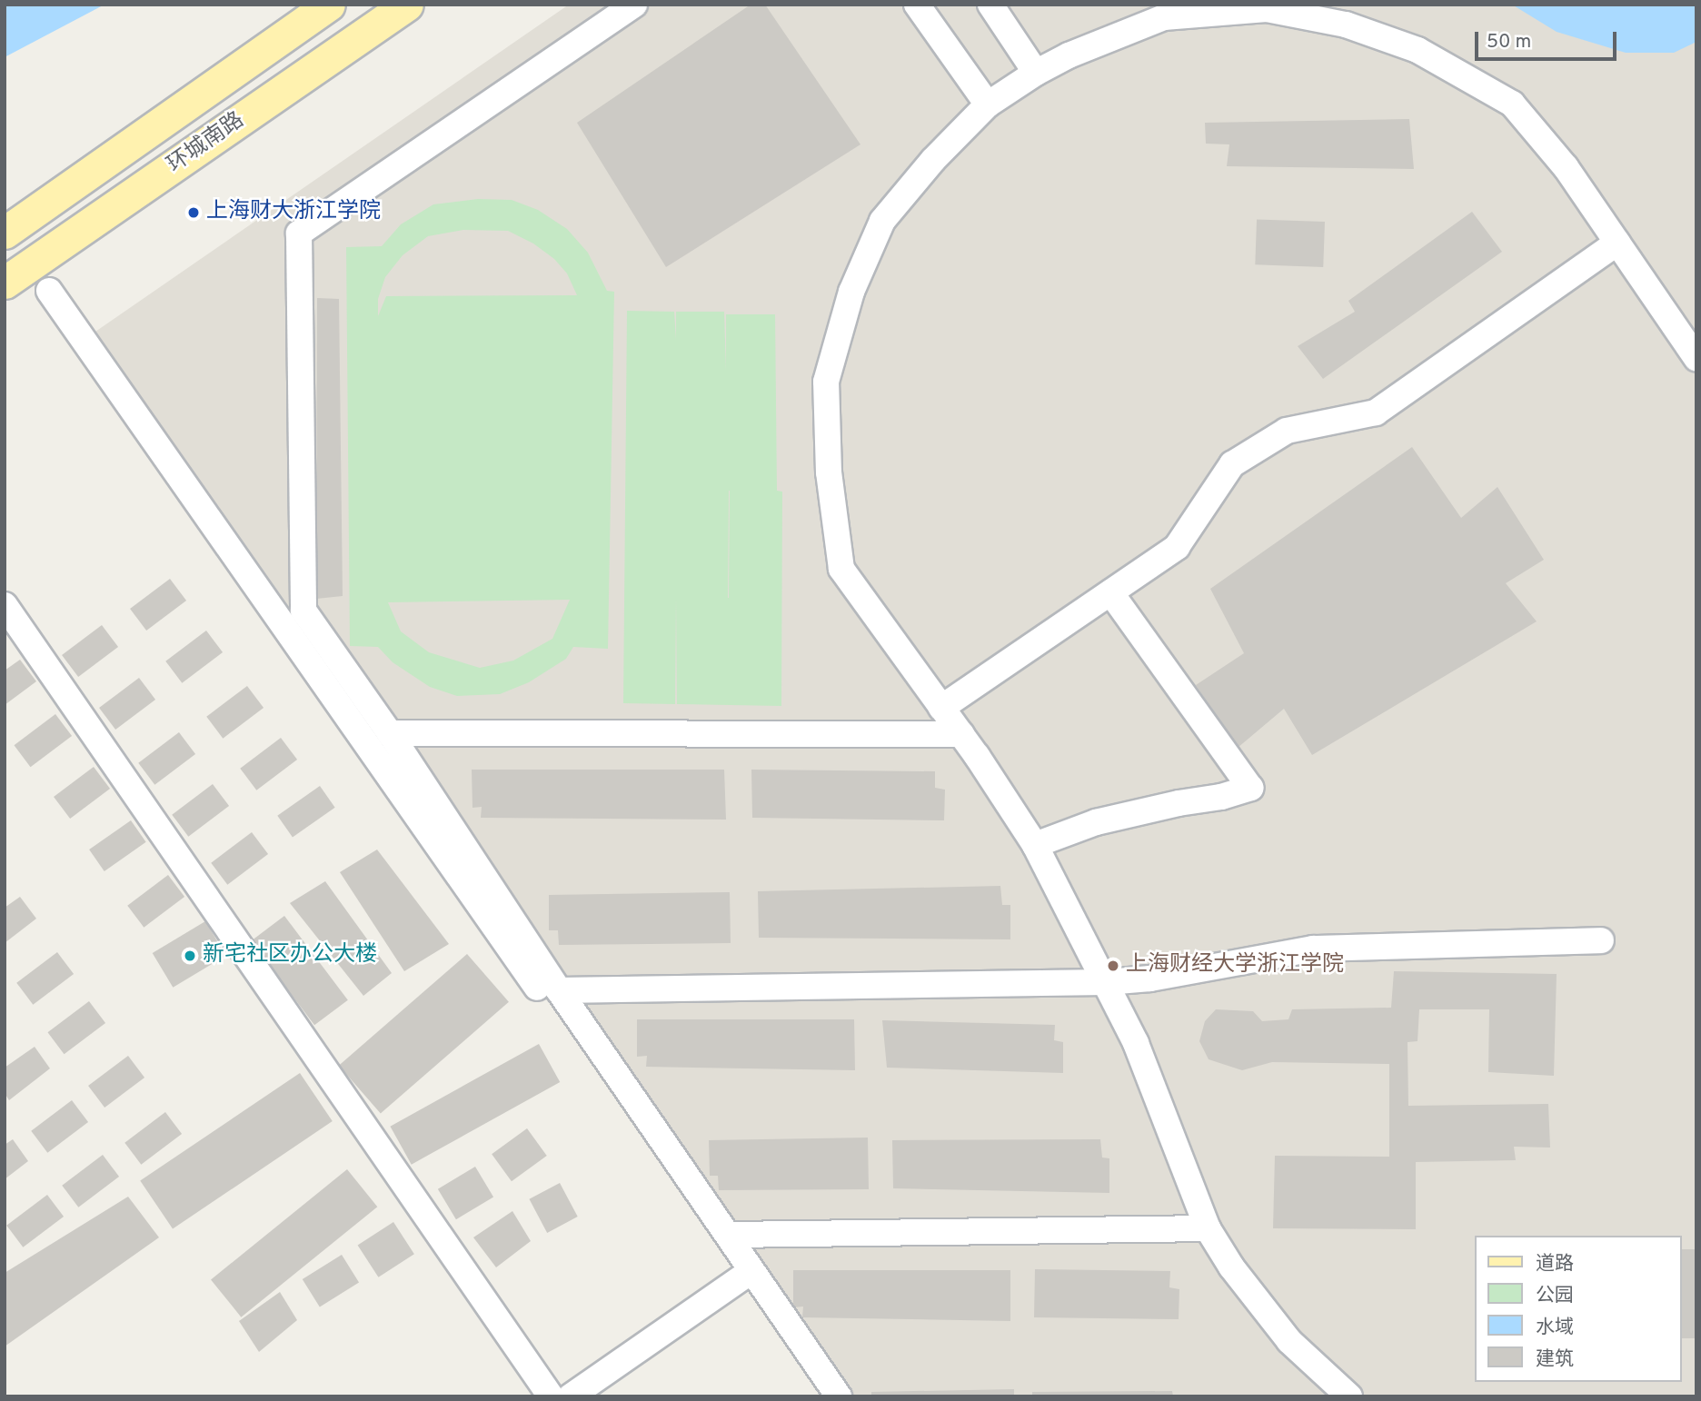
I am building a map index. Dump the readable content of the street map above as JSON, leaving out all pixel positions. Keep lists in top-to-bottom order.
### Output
{
  "streets": {
    "main road": ["环城南路"]
  },
  "places": ["上海财大浙江学院", "新宅社区办公大楼", "上海财经大学浙江学院"],
  "legend": [
    "道路",
    "公园",
    "水域",
    "建筑"
  ],
  "scale_bar": "50 m"
}
